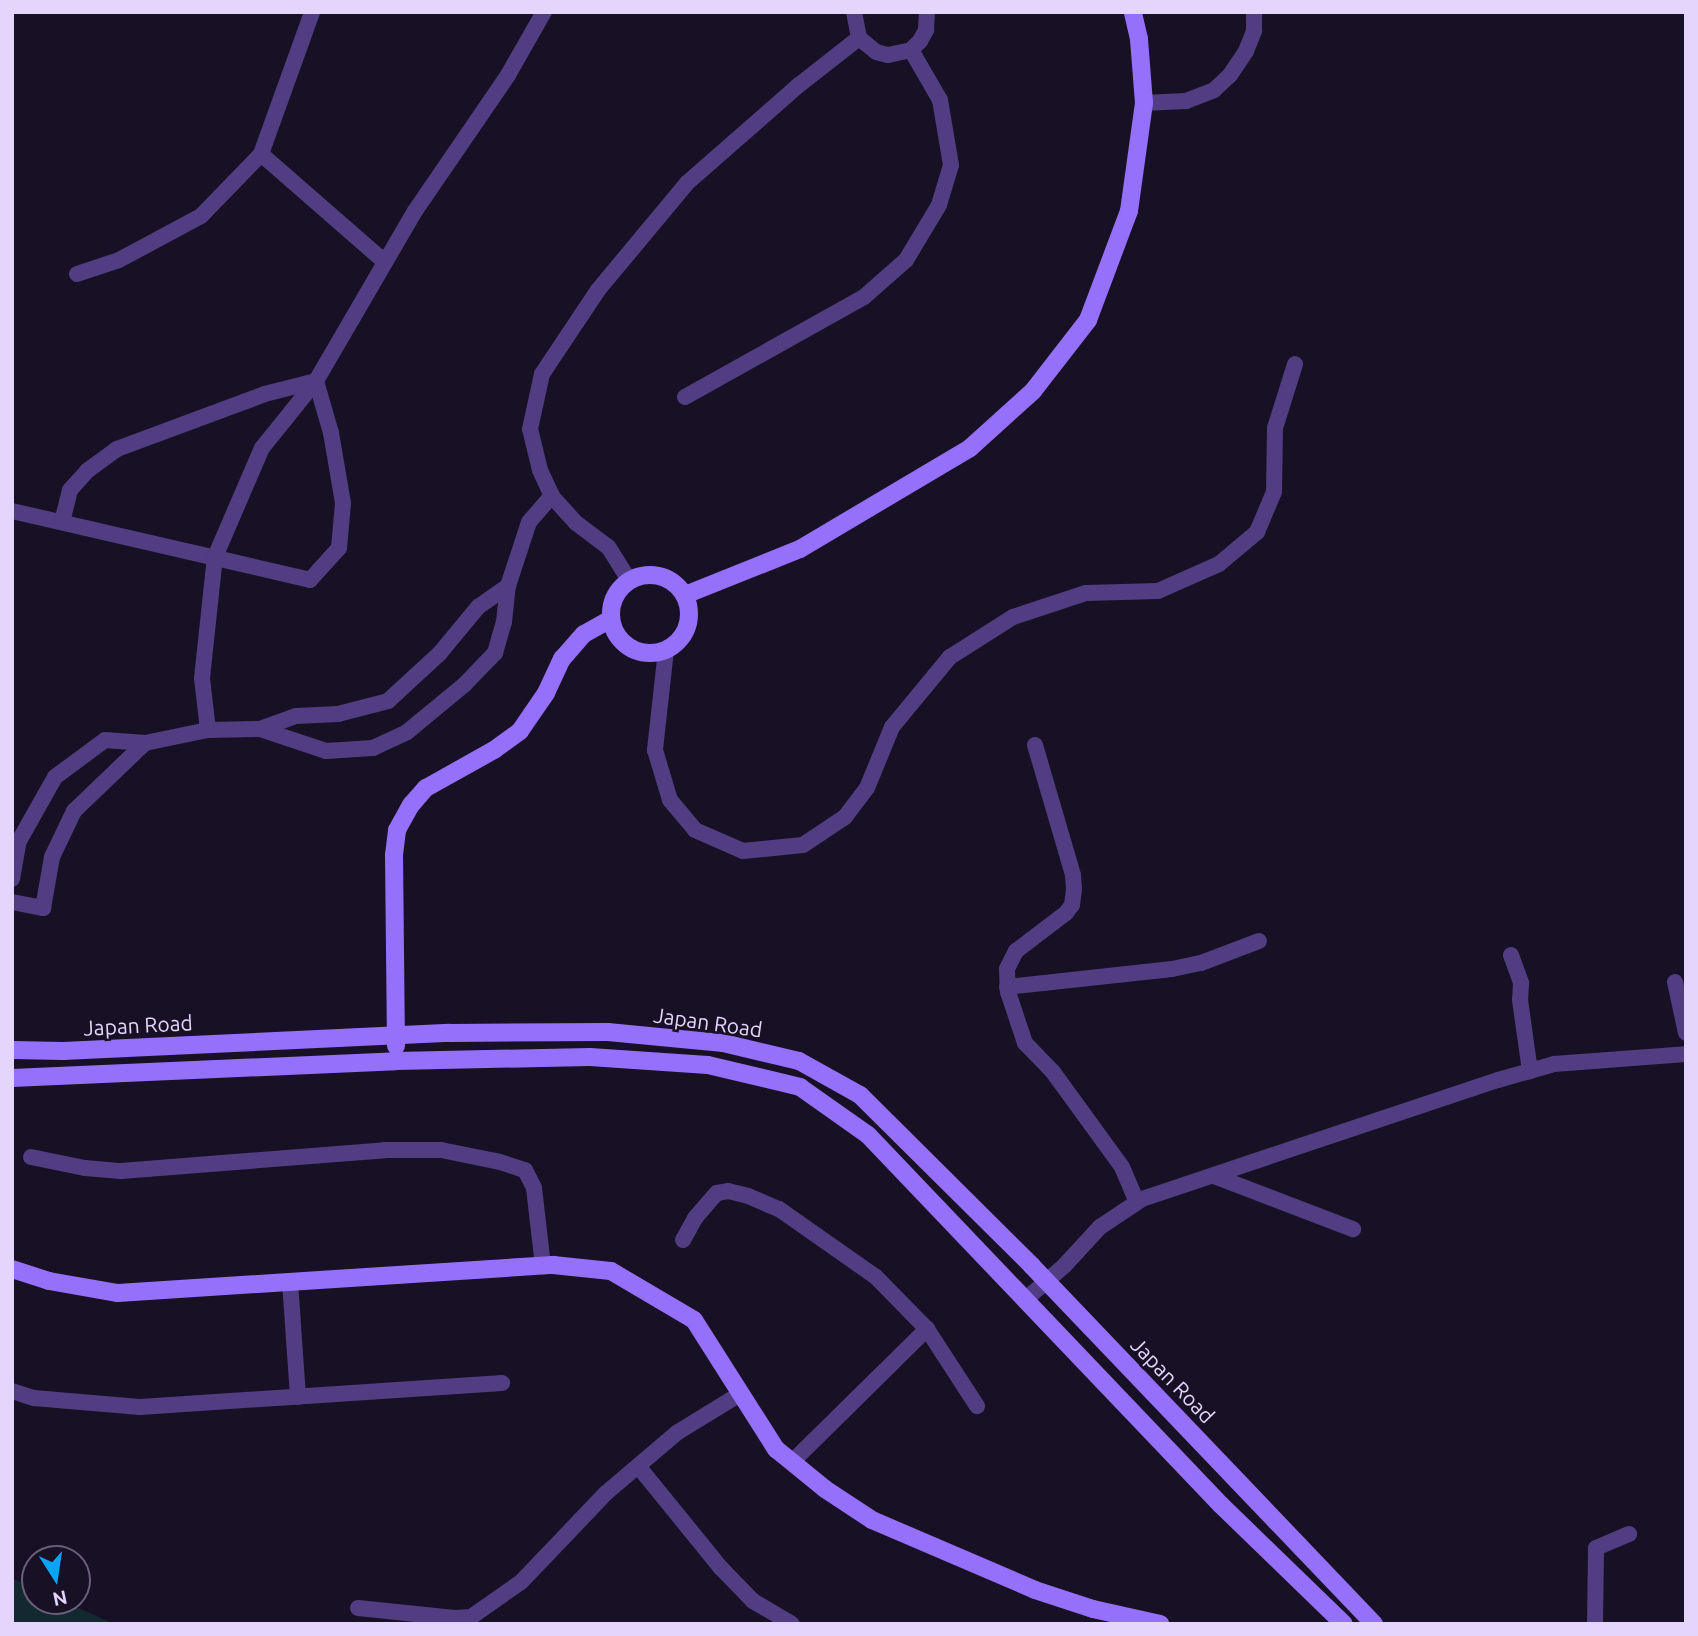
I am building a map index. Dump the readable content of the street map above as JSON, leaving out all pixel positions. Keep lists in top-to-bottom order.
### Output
{
  "streets": {
    "main road": ["Japan Road"]
  },
  "north": "bottom"
}
